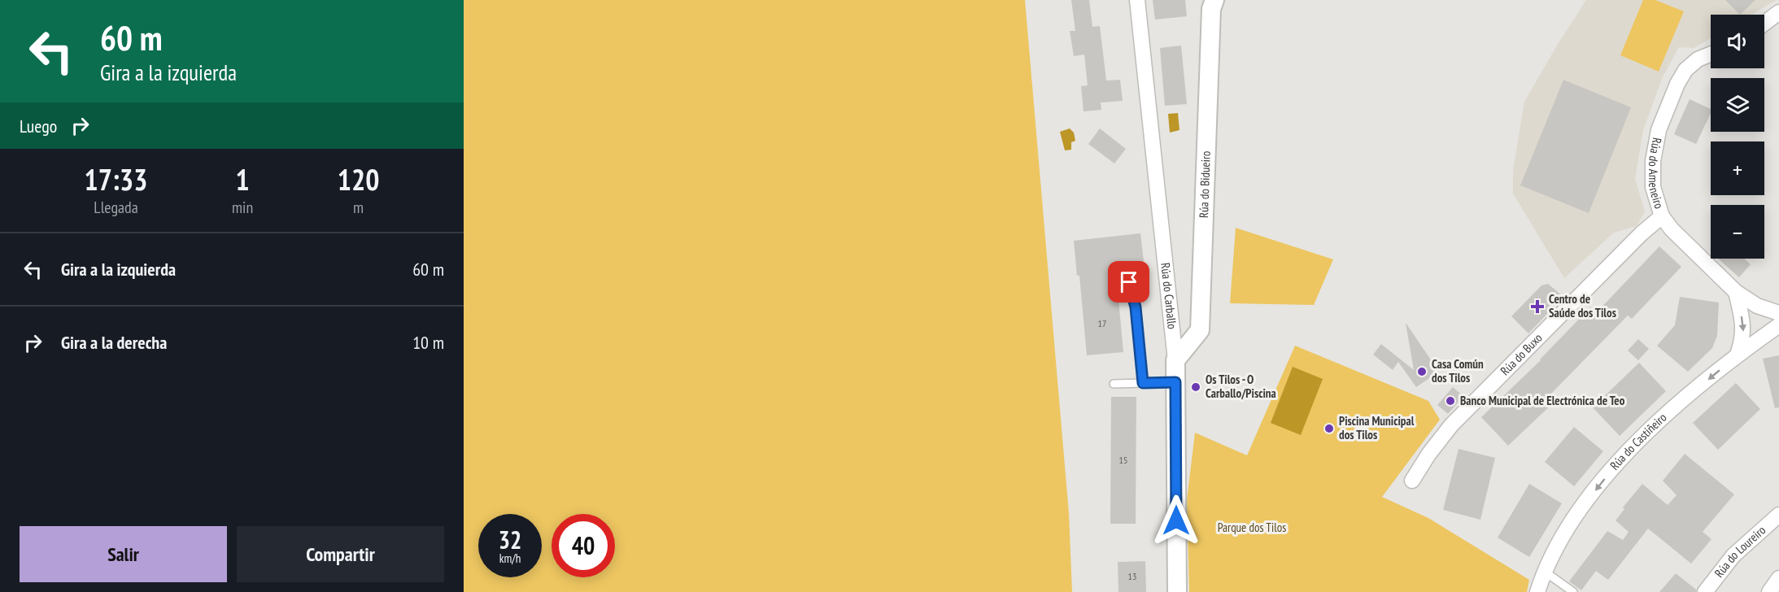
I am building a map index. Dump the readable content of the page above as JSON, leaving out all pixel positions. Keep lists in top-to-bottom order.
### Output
{
  "streets": {
    "street": [
      "Rúa do Ameneiro",
      "Rúa do Bidueiro",
      "Rúa do Carballo",
      "Rúa do Buxo",
      "Rúa do Castiñeiro",
      "Rúa do Loureiro"
    ]
  },
  "crossings": [
    ["Rúa do Ameneiro", "Rúa do Buxo"],
    ["Rúa do Bidueiro", "Rúa do Carballo"]
  ],
  "one_way": ["Rúa do Castiñeiro"],
  "parks": ["Parque dos Tilos"],
  "places": {
    "health": ["Centro de Saúde dos Tilos"],
    "other": [
      "Casa Común dos Tilos",
      "Os Tilos - O Carballo/Piscina",
      "Banco Municipal de Electrónica de Teo",
      "Piscina Municipal dos Tilos"
    ]
  },
  "house_numbers": ["17", "15", "13"],
  "page": {
    "turn": ["60 m", "Gira a la izquierda"],
    "map_buttons": ["+", "−"],
    "then": "Luego",
    "eta": [
      "17:33",
      "Llegada",
      "1",
      "min",
      "120",
      "m"
    ],
    "list": [
      {
        "name": "Gira a la izquierda",
        "value": "60 m"
      },
      {
        "name": "Gira a la derecha",
        "value": "10 m"
      }
    ],
    "speed": "32 km/h",
    "limit": "40",
    "buttons": ["Salir", "Compartir"]
  }
}
